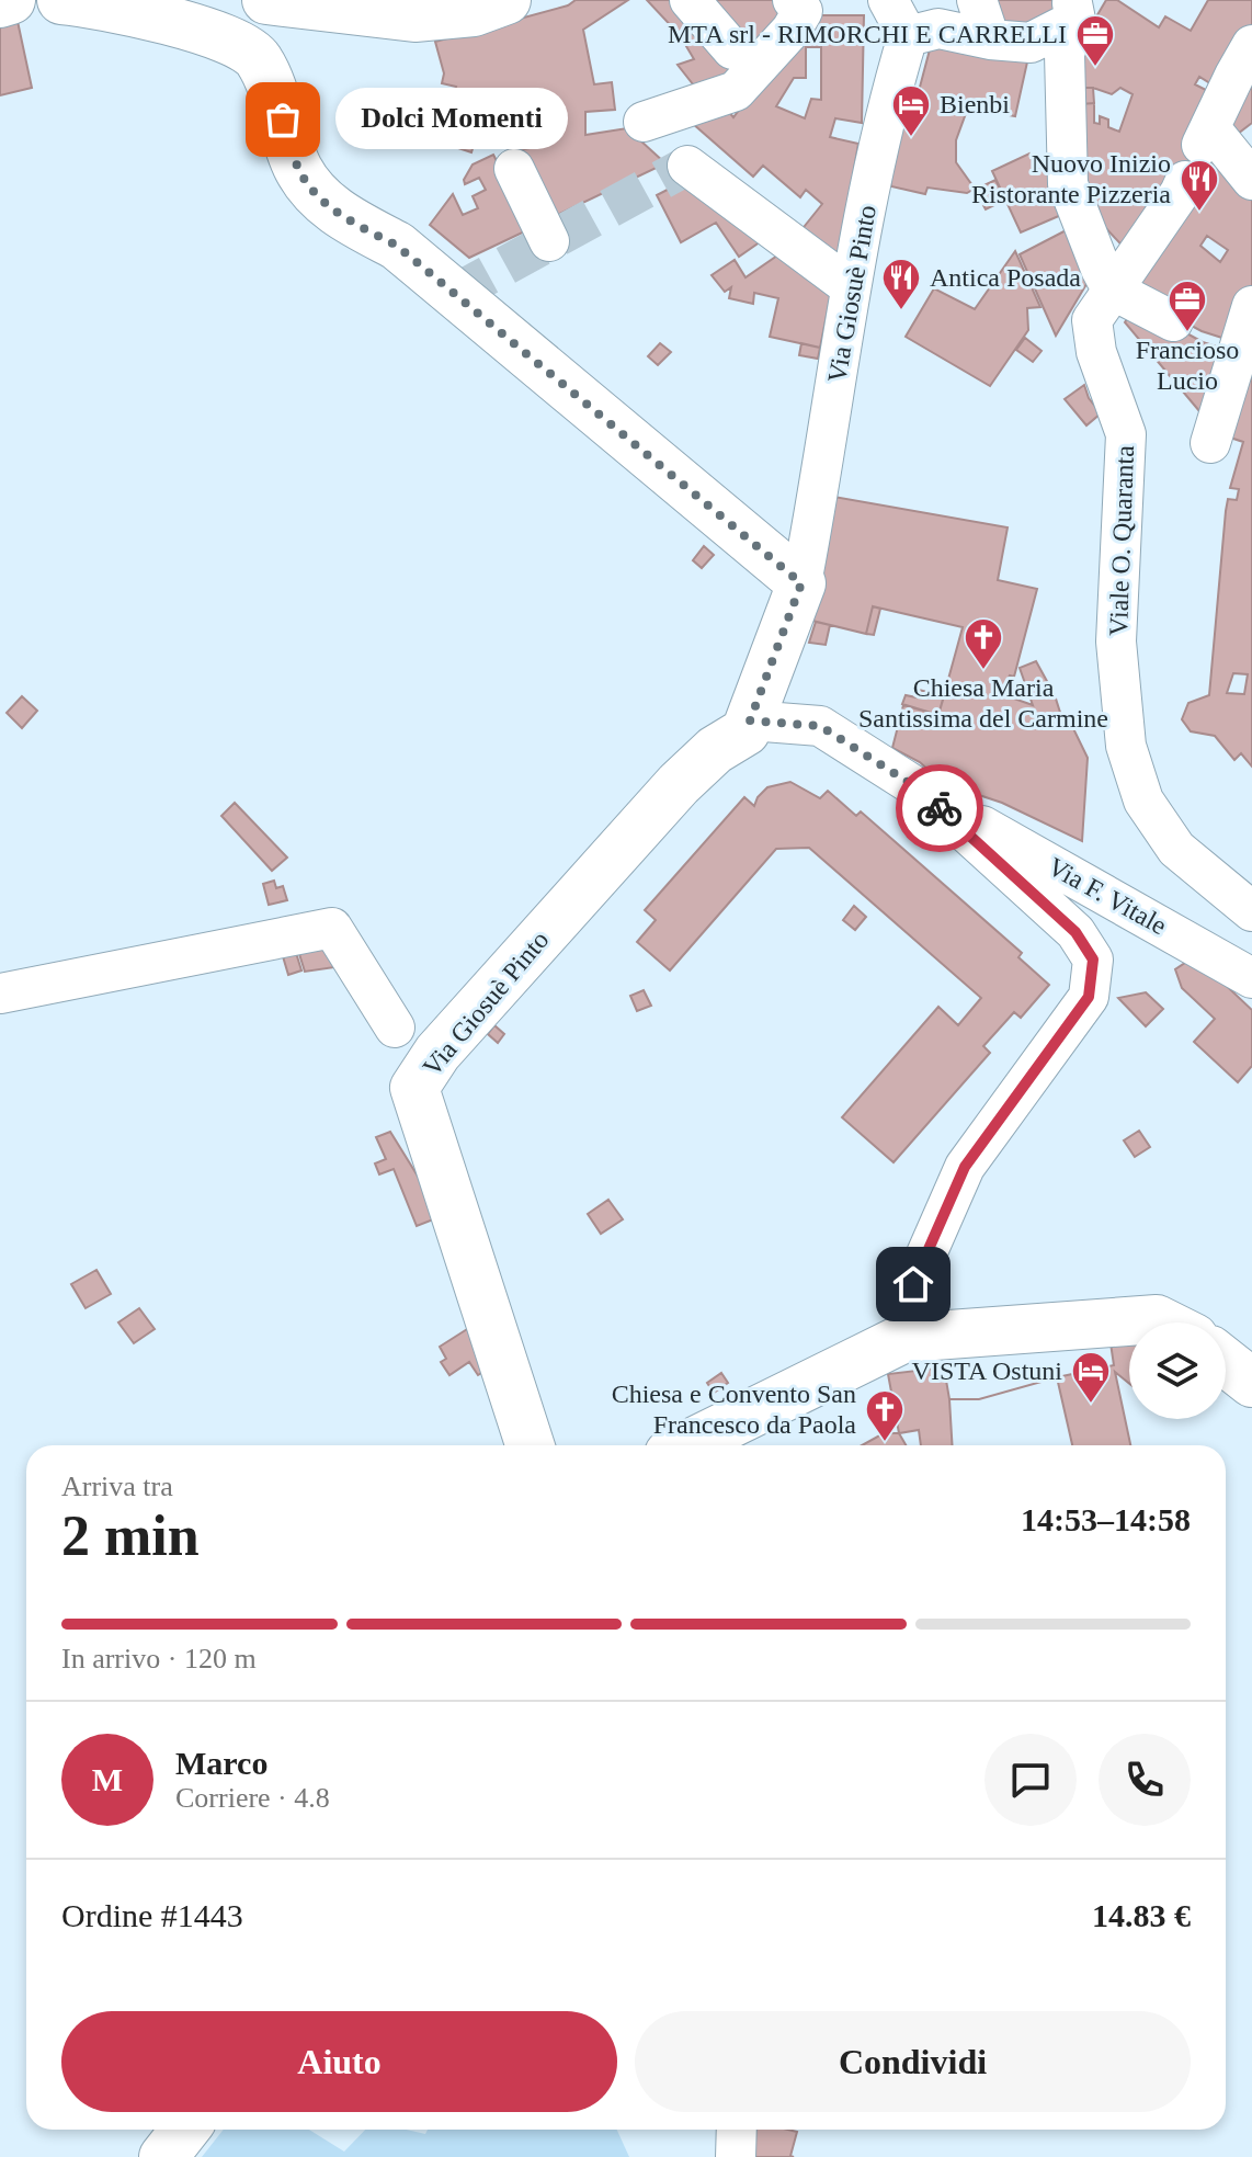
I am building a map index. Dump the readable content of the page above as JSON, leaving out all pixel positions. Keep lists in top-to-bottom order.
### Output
{
  "streets": {
    "street": ["Via Giosuè Pinto", "Viale O. Quaranta", "Via F. Vitale"]
  },
  "places": {
    "office": ["MTA srl - RIMORCHI E CARRELLI", "Francioso Lucio"],
    "other": ["Dolci Momenti"],
    "hotel": ["Bienbi", "VISTA Ostuni"],
    "restaurant": ["Nuovo Inizio Ristorante Pizzeria", "Antica Posada"],
    "church": ["Chiesa Maria Santissima del Carmine", "Chiesa e Convento San Francesco da Paola"]
  },
  "page": {
    "bubble": "Dolci Momenti",
    "heading": ["2 min", "Arriva tra", "14:53–14:58"],
    "panel": [
      "Marco",
      "Corriere · 4.8",
      "Ordine #1443",
      "14.83 €"
    ],
    "bar": "In arrivo · 120 m",
    "round": "M",
    "buttons": ["Aiuto", "Condividi"]
  }
}
